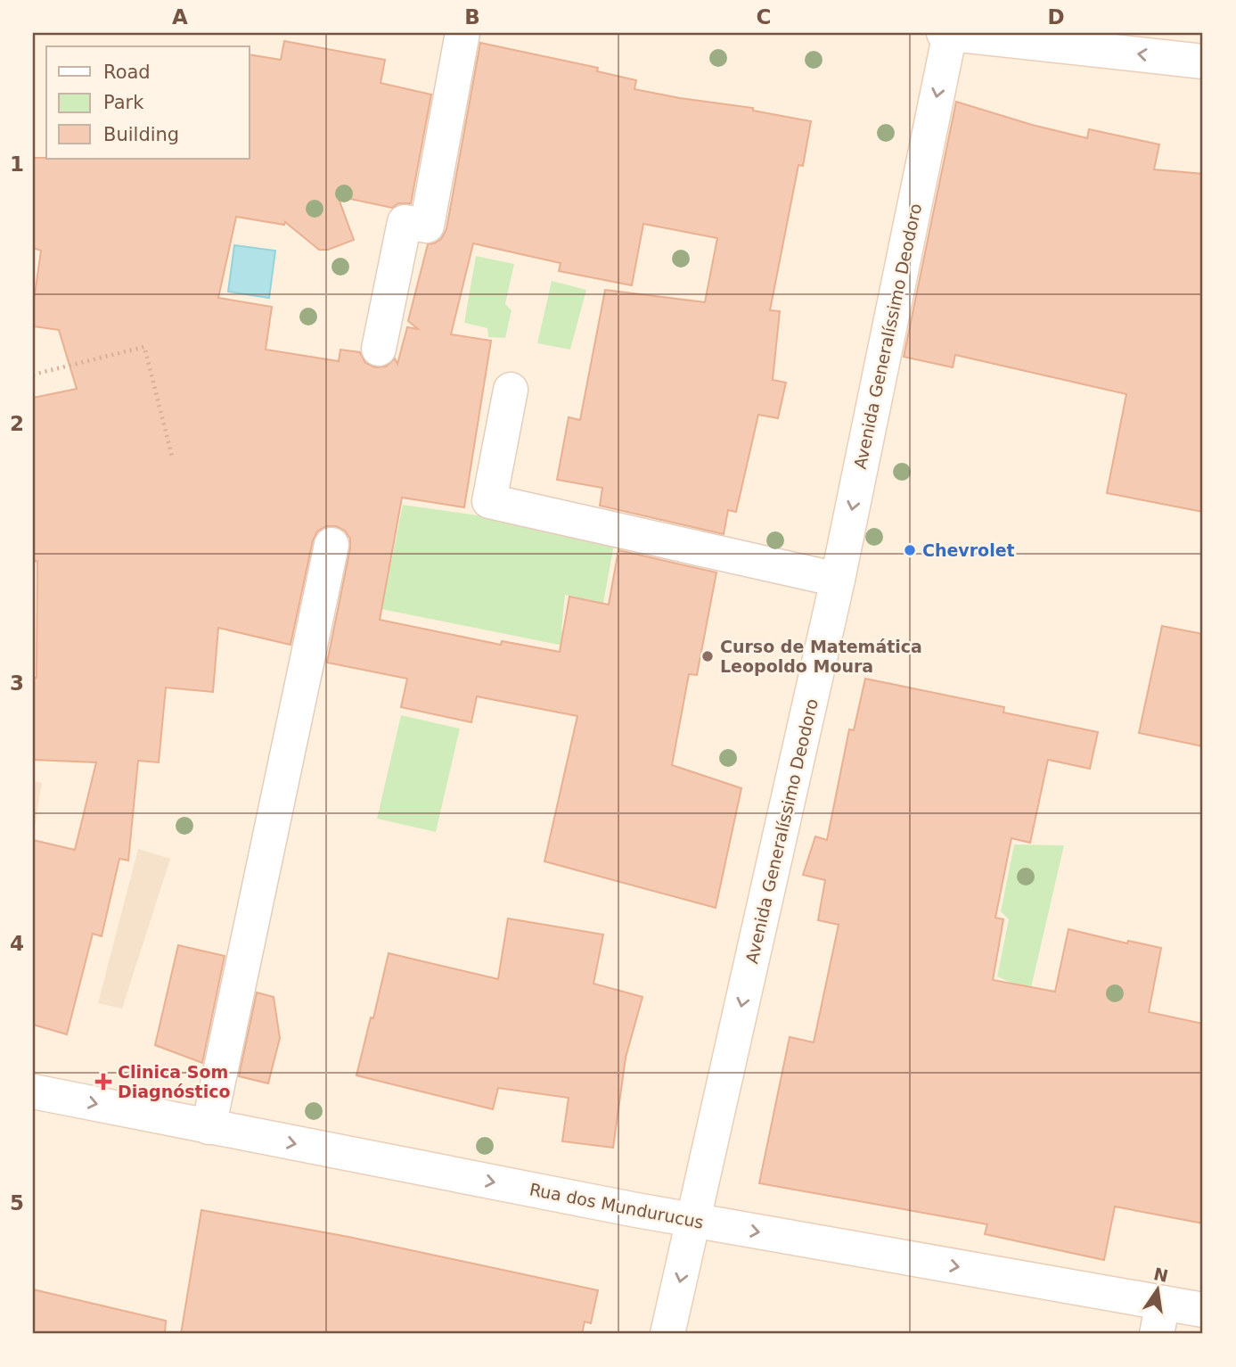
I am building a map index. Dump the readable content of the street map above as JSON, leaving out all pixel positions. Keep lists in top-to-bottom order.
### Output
{
  "streets": {
    "street": ["Avenida Generalíssimo Deodoro", "Rua dos Mundurucus"]
  },
  "crossings": [
    ["Avenida Generalíssimo Deodoro", "Rua dos Mundurucus"]
  ],
  "one_way": ["Avenida Generalíssimo Deodoro", "Rua dos Mundurucus"],
  "places": {
    "other": ["Chevrolet", "Curso de Matemática Leopoldo Moura"],
    "health": ["Clinica Som Diagnóstico"]
  },
  "legend": ["Road", "Park", "Building"],
  "north": "top",
  "grid": {
    "columns": [
      "A",
      "B",
      "C",
      "D"
    ],
    "rows": [
      "1",
      "2",
      "3",
      "4",
      "5"
    ]
  }
}
